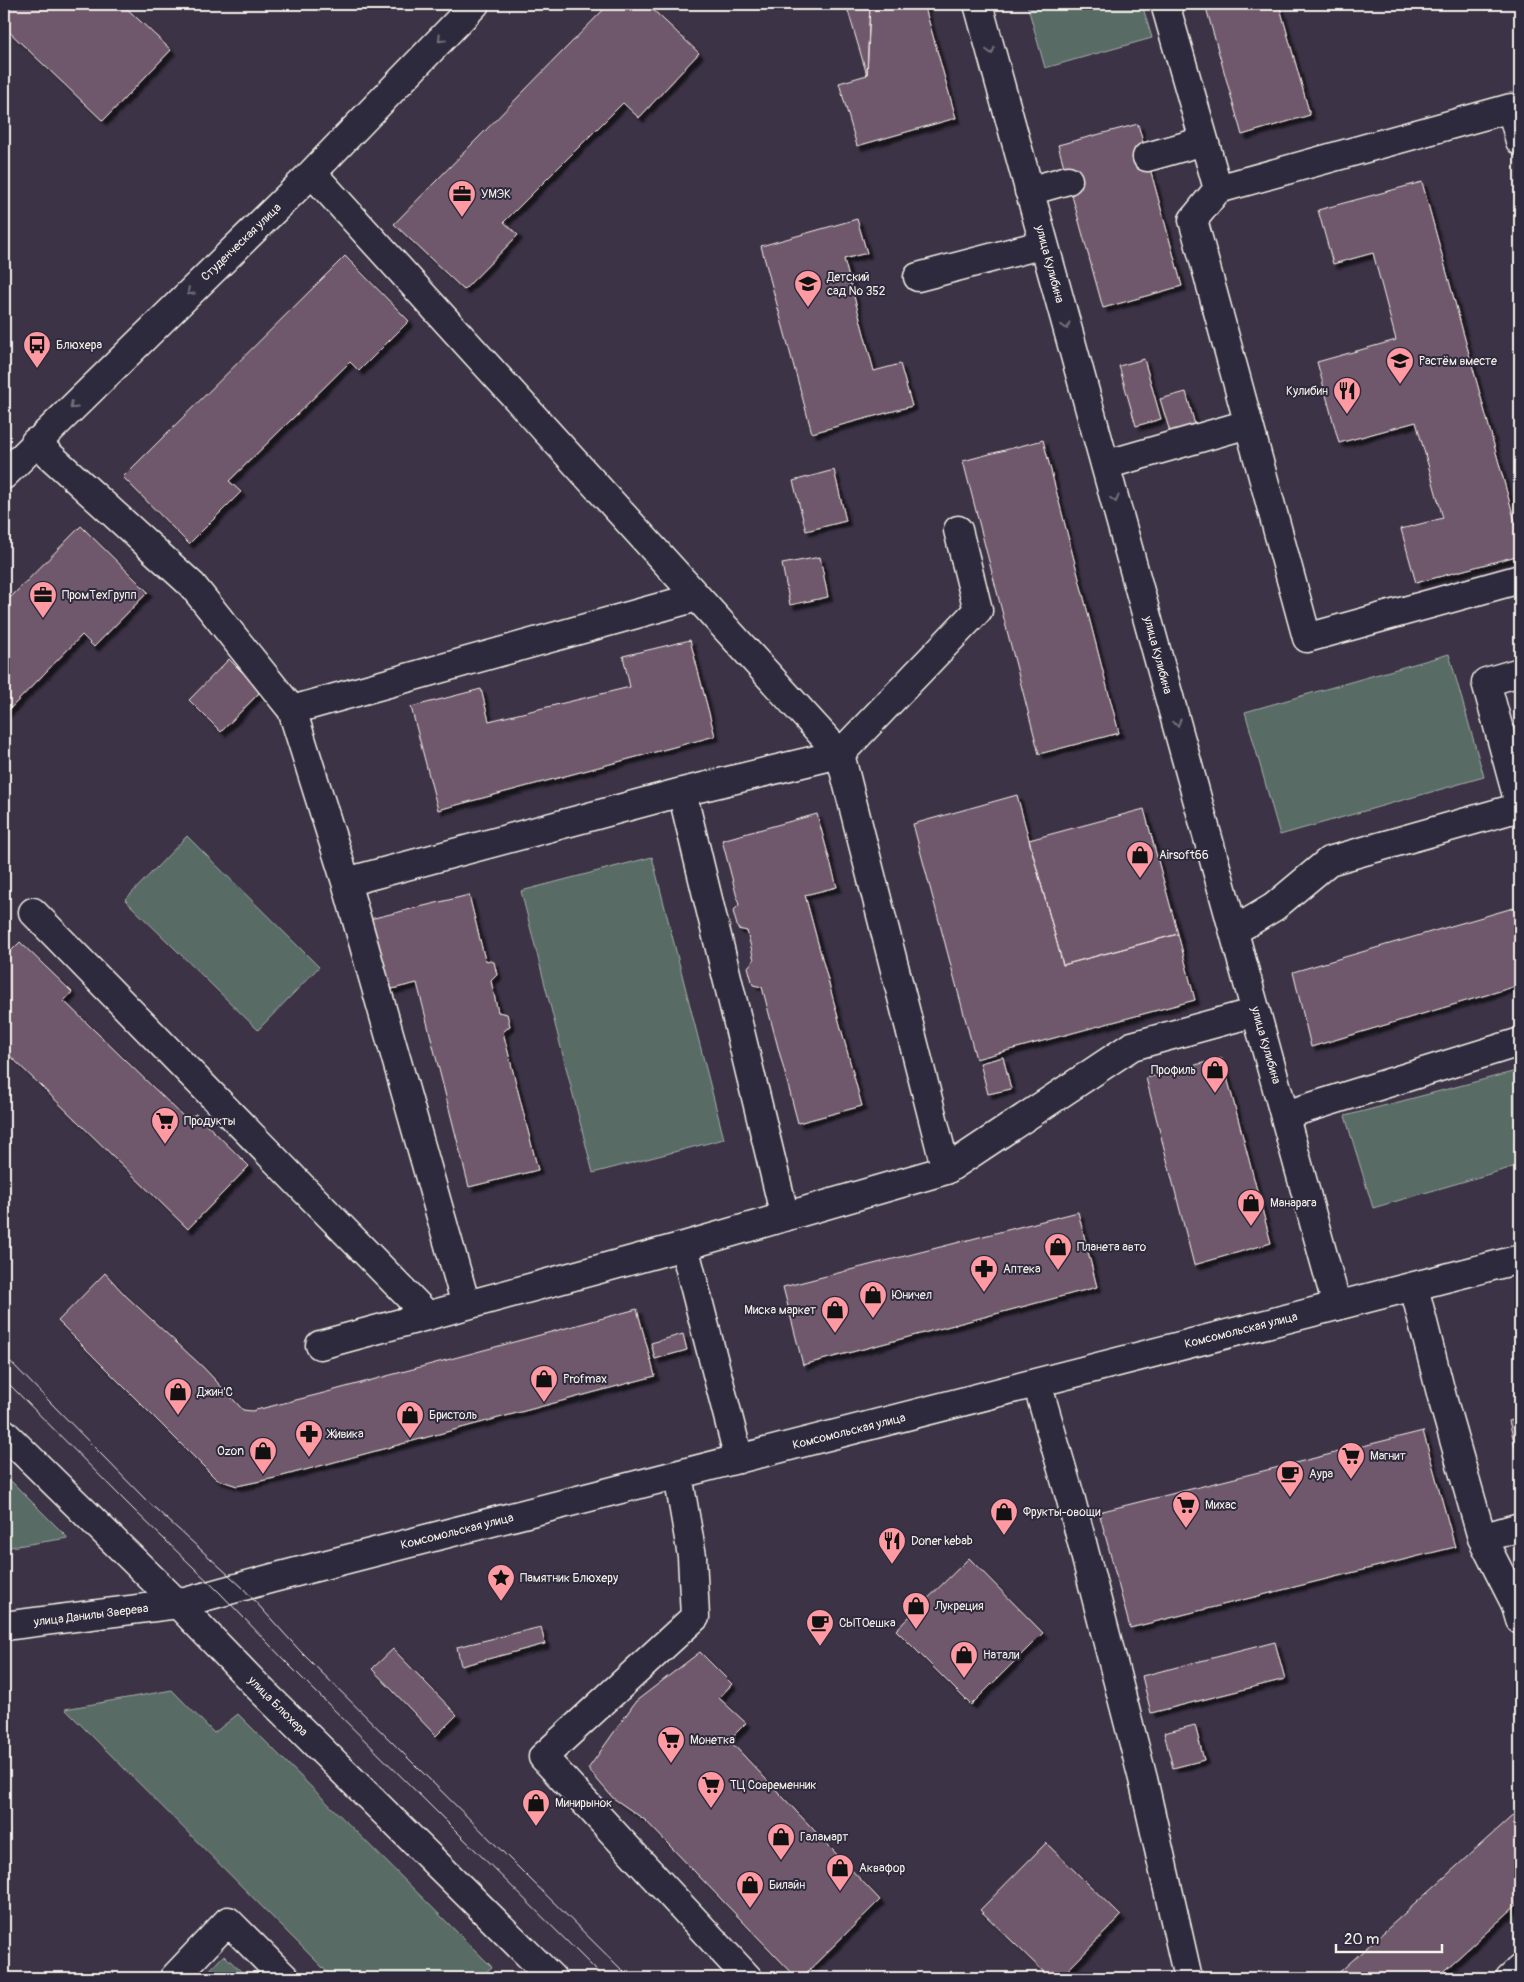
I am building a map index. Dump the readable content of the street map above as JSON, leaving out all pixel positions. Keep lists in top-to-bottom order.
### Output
{
  "streets": {
    "main road": [
      "Студенческая улица",
      "улица Кулибина",
      "Комсомольская улица",
      "улица Данилы Зверева",
      "улица Блюхера"
    ]
  },
  "crossings": [
    ["улица Кулибина", "Комсомольская улица"],
    ["Комсомольская улица", "улица Данилы Зверева"],
    ["Комсомольская улица", "улица Блюхера"],
    ["улица Данилы Зверева", "улица Блюхера"]
  ],
  "one_way": ["Студенческая улица"],
  "places": {
    "office": ["УМЭК", "ПромТехГрупп"],
    "school or university": ["Детский сад № 352", "Растём вместе"],
    "bus stop": ["Блюхера"],
    "restaurant": ["Кулибин", "Doner kebab"],
    "shop": [
      "Airsoft66",
      "Профиль",
      "Манарага",
      "Планета авто",
      "Юничел",
      "Миска маркет",
      "Profmax",
      "Джин'С",
      "Бристоль",
      "Ozon",
      "Фрукты-овощи",
      "Лукреция",
      "Натали",
      "Минирынок",
      "Галамарт",
      "Аквафор",
      "Билайн"
    ],
    "supermarket": [
      "Продукты",
      "Магнит",
      "Михас",
      "Монетка",
      "ТЦ Современник"
    ],
    "pharmacy": ["Аптека", "Живика"],
    "cafe": ["Аура", "СЫТОешка"],
    "place": ["Памятник Блюхеру"]
  },
  "scale_bar": "20 m"
}
